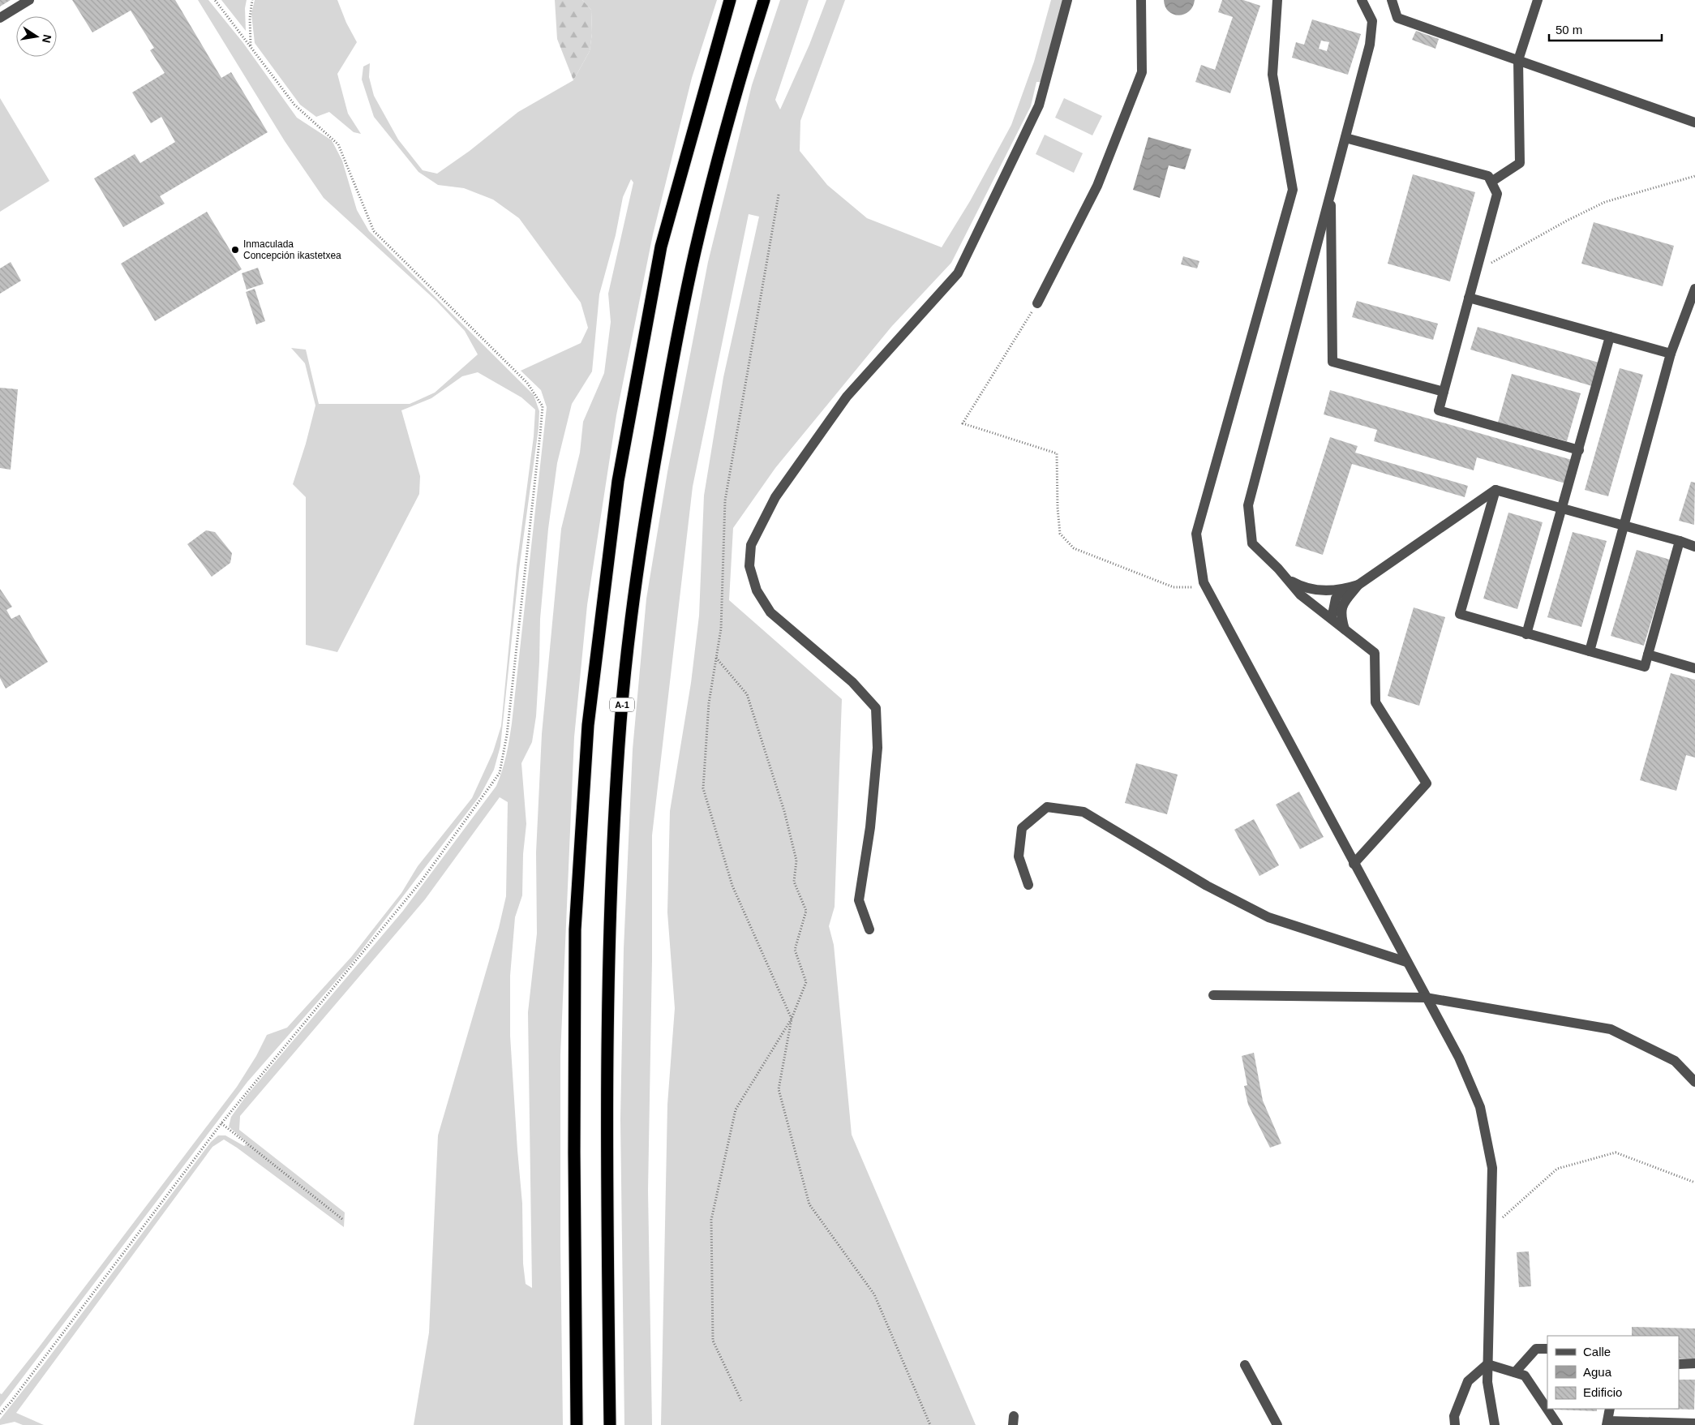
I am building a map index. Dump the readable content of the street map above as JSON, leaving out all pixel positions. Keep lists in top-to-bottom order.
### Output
{
  "streets": {
    "highway": ["A-1"]
  },
  "places": ["Inmaculada Concepción ikastetxea"],
  "legend": ["Calle", "Agua", "Edificio"],
  "scale_bar": "50 m",
  "north": "right"
}
